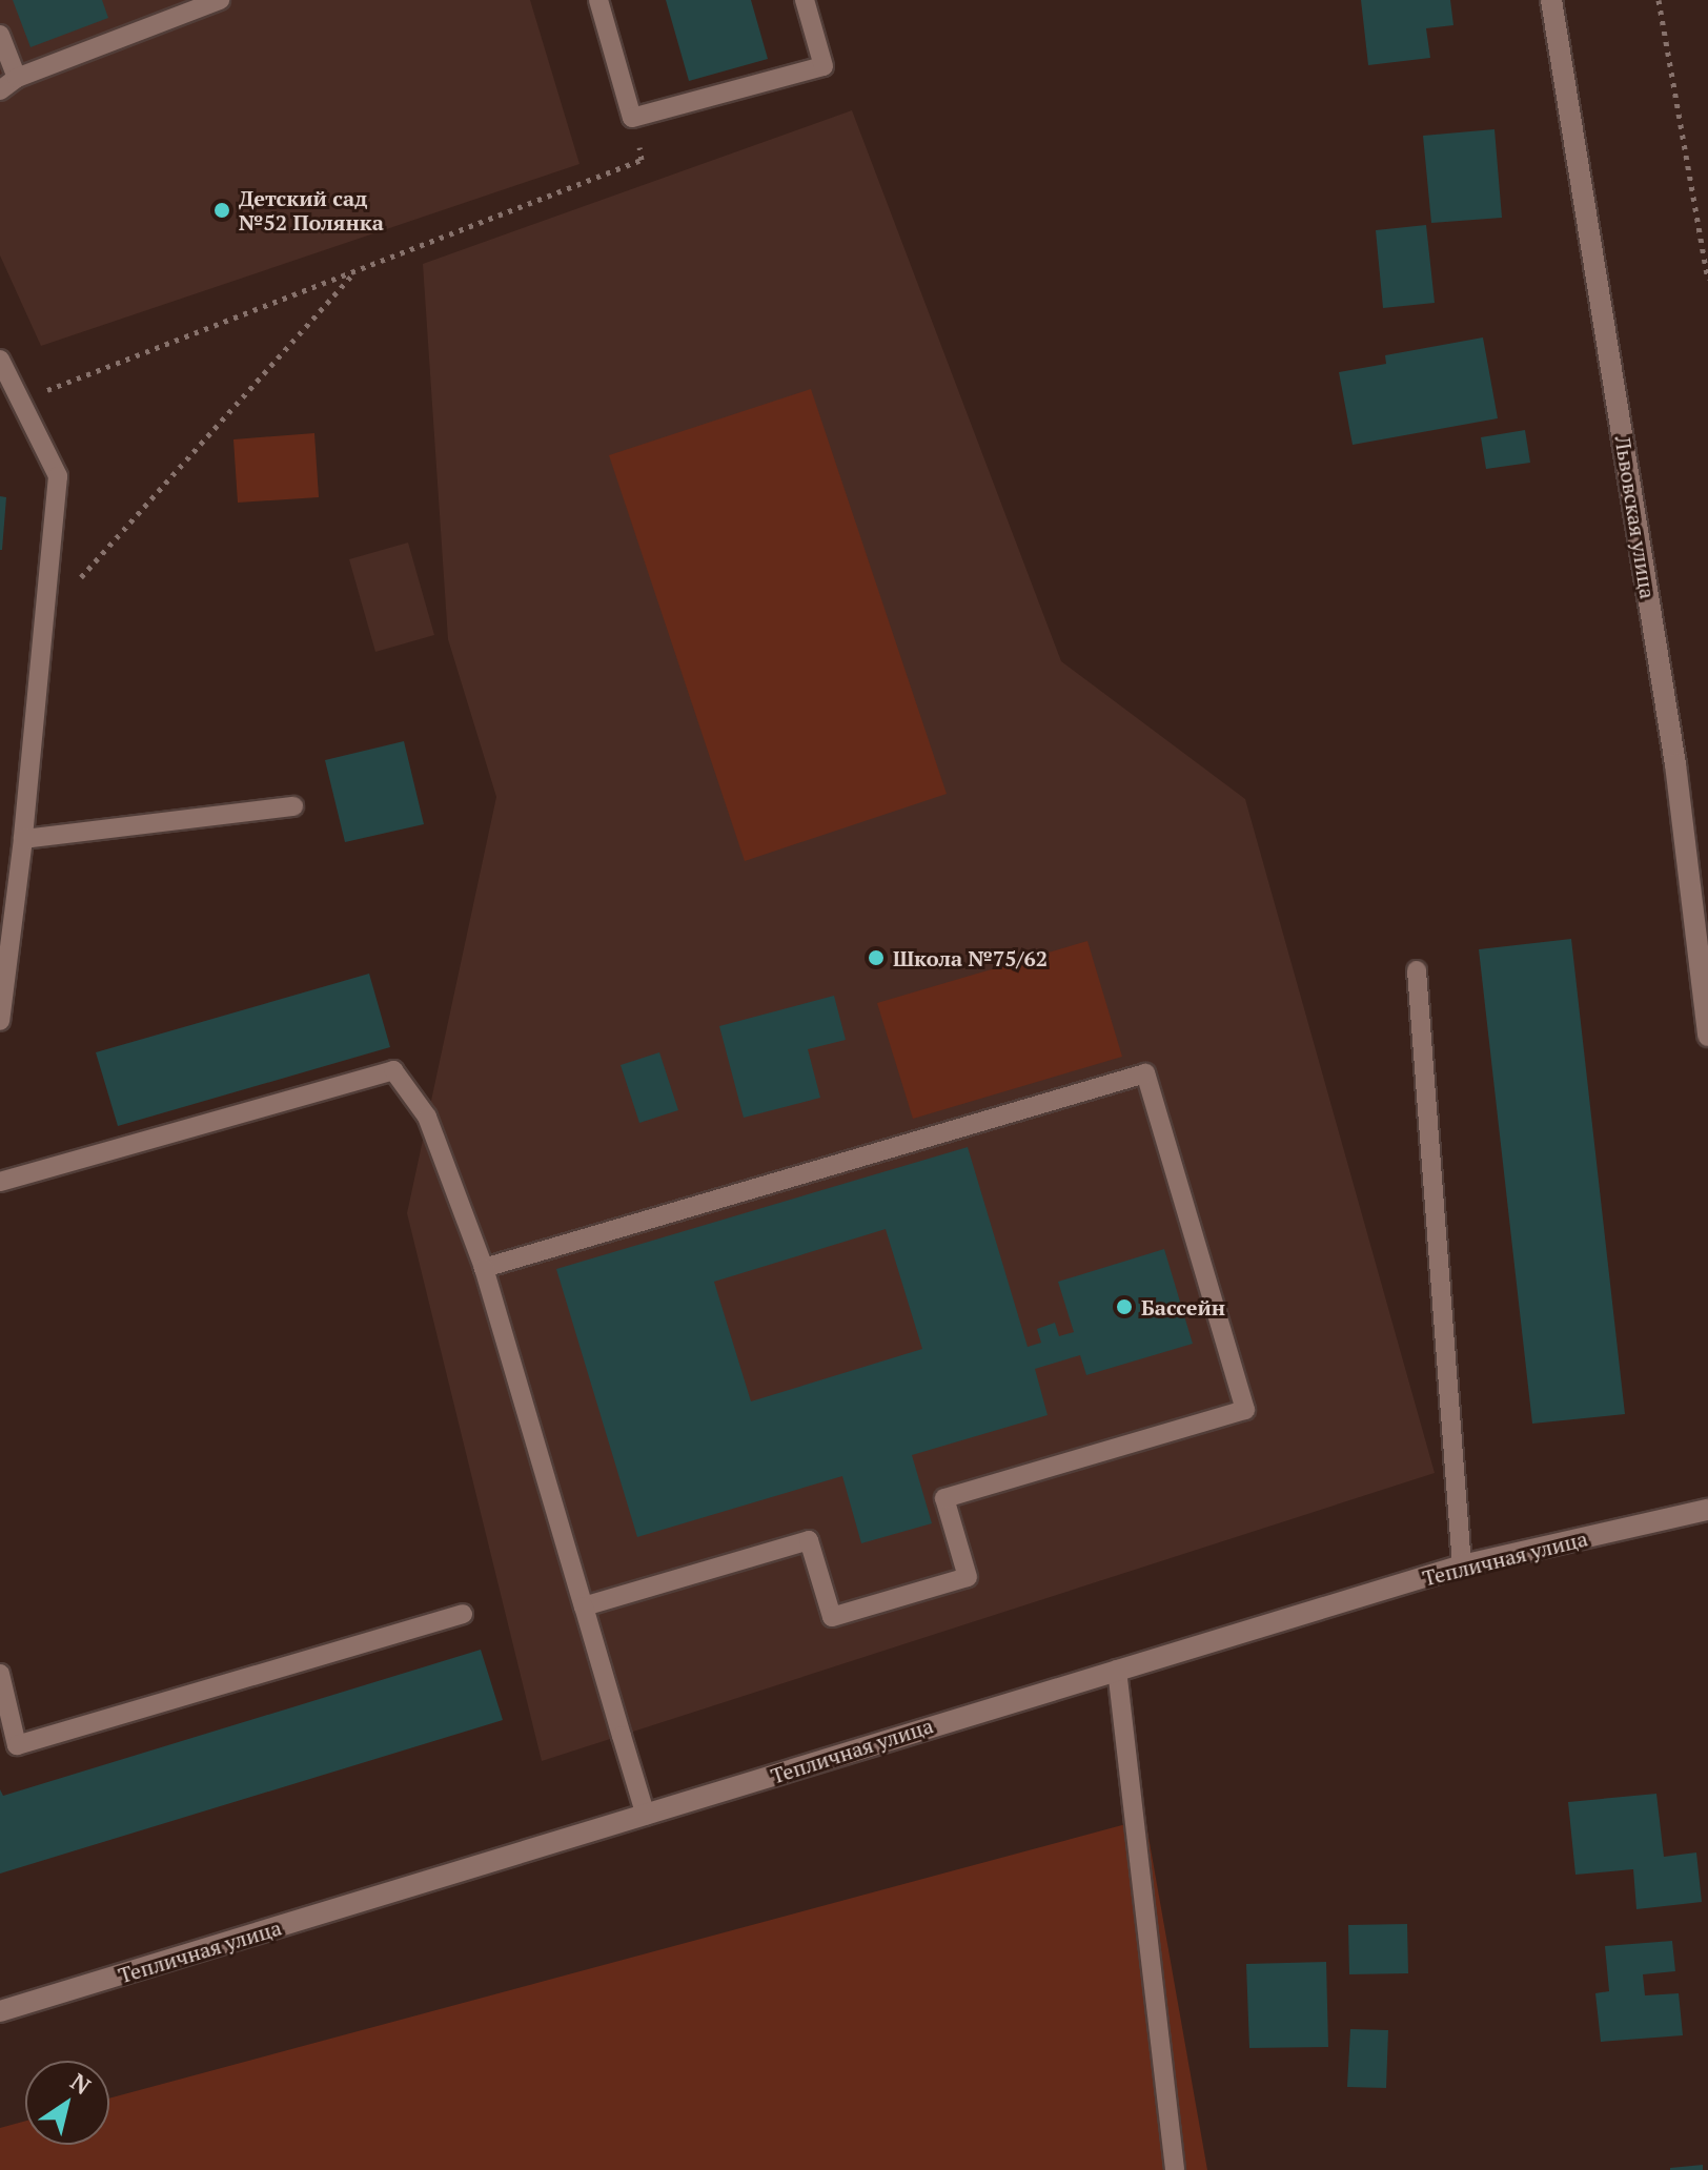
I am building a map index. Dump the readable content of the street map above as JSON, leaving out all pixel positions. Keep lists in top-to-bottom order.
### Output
{
  "streets": {
    "street": ["Львовская улица", "Тепличная улица"]
  },
  "places": ["Детский сад №52 Полянка", "Школа №75/62", "Бассейн"],
  "north": "top right"
}
